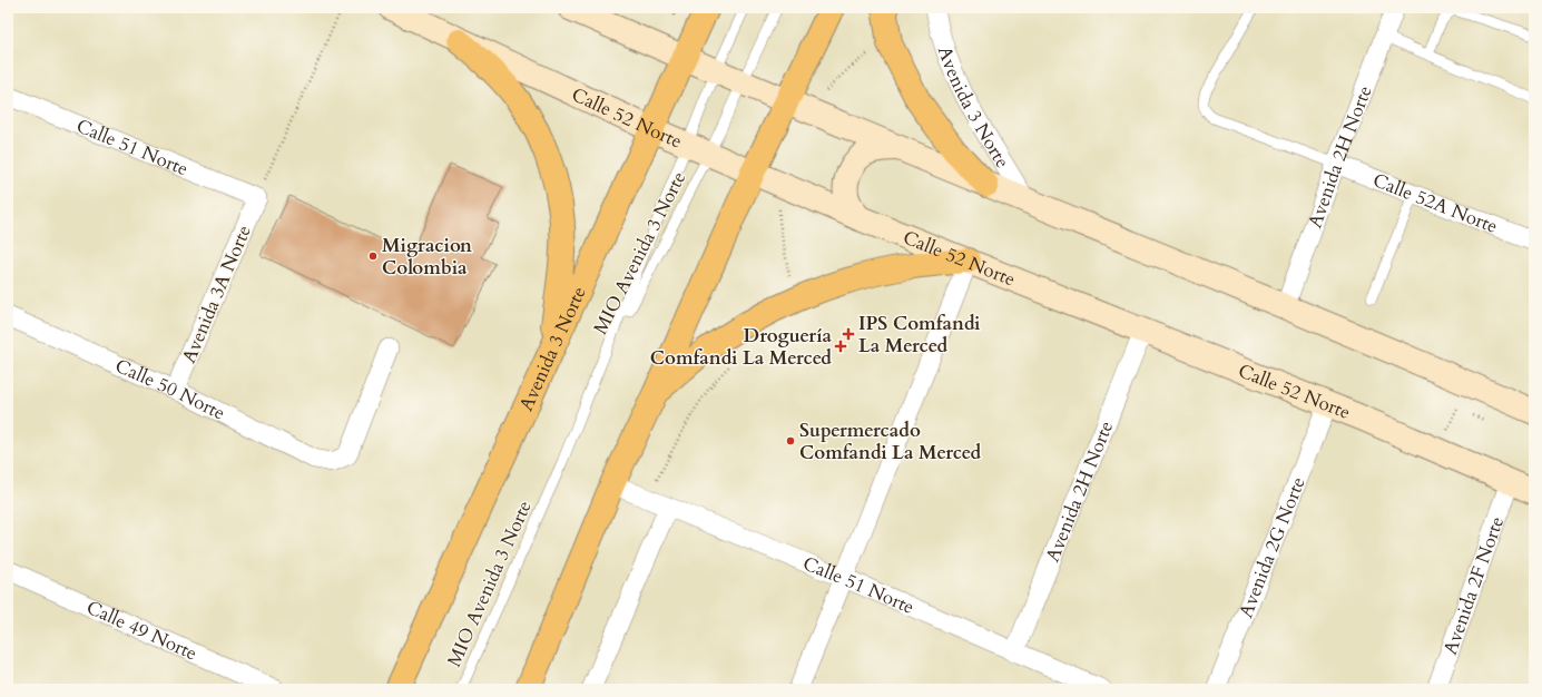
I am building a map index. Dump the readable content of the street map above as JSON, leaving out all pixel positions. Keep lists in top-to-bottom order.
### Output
{
  "streets": {
    "main road": ["Avenida 3 Norte", "Calle 52 Norte"],
    "street": [
      "Calle 51 Norte",
      "Avenida 2H Norte",
      "Calle 52A Norte",
      "Avenida 3A Norte",
      "Calle 50 Norte",
      "Avenida 2G Norte",
      "Avenida 2F Norte",
      "Calle 49 Norte"
    ],
    "lane": ["MIO Avenida 3 Norte"]
  },
  "crossings": [
    ["Avenida 3 Norte", "Calle 52 Norte"],
    ["Calle 52 Norte", "Avenida 2H Norte"],
    ["Calle 52 Norte", "MIO Avenida 3 Norte"],
    ["Calle 52 Norte", "Avenida 2G Norte"],
    ["Calle 52 Norte", "Avenida 2F Norte"],
    ["Calle 51 Norte", "Avenida 2H Norte"],
    ["Calle 51 Norte", "Avenida 3A Norte"],
    ["Avenida 2H Norte", "Calle 52A Norte"],
    ["Avenida 3A Norte", "Calle 50 Norte"]
  ],
  "places": {
    "other": ["Migracion Colombia", "Supermercado Comfandi La Merced"],
    "health": ["IPS Comfandi La Merced", "Droguería Comfandi La Merced"]
  }
}
